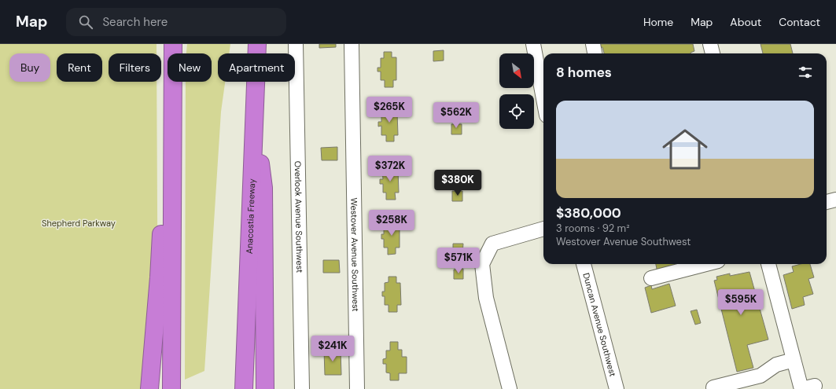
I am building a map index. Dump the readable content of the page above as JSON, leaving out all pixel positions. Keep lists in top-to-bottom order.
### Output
{
  "streets": {
    "highway": ["Anacostia Freeway"],
    "street": ["Overlook Avenue Southwest", "Westover Avenue Southwest", "Duncan Avenue Southwest"]
  },
  "parks": ["Shepherd Parkway"],
  "north": "bottom right",
  "page": {
    "header": "Map",
    "search": "Search here",
    "nav": [
      "Home",
      "Map",
      "About",
      "Contact"
    ],
    "chip": [
      "Buy",
      "Rent",
      "Filters",
      "New",
      "Apartment"
    ],
    "heading": "8 homes",
    "list": [
      {
        "name": "$380,000",
        "note": "3 rooms · 92 m² · Westover Avenue Southwest"
      }
    ],
    "price": [
      "$265K",
      "$562K",
      "$372K",
      "$380K",
      "$258K",
      "$571K",
      "$595K",
      "$241K"
    ]
  }
}
